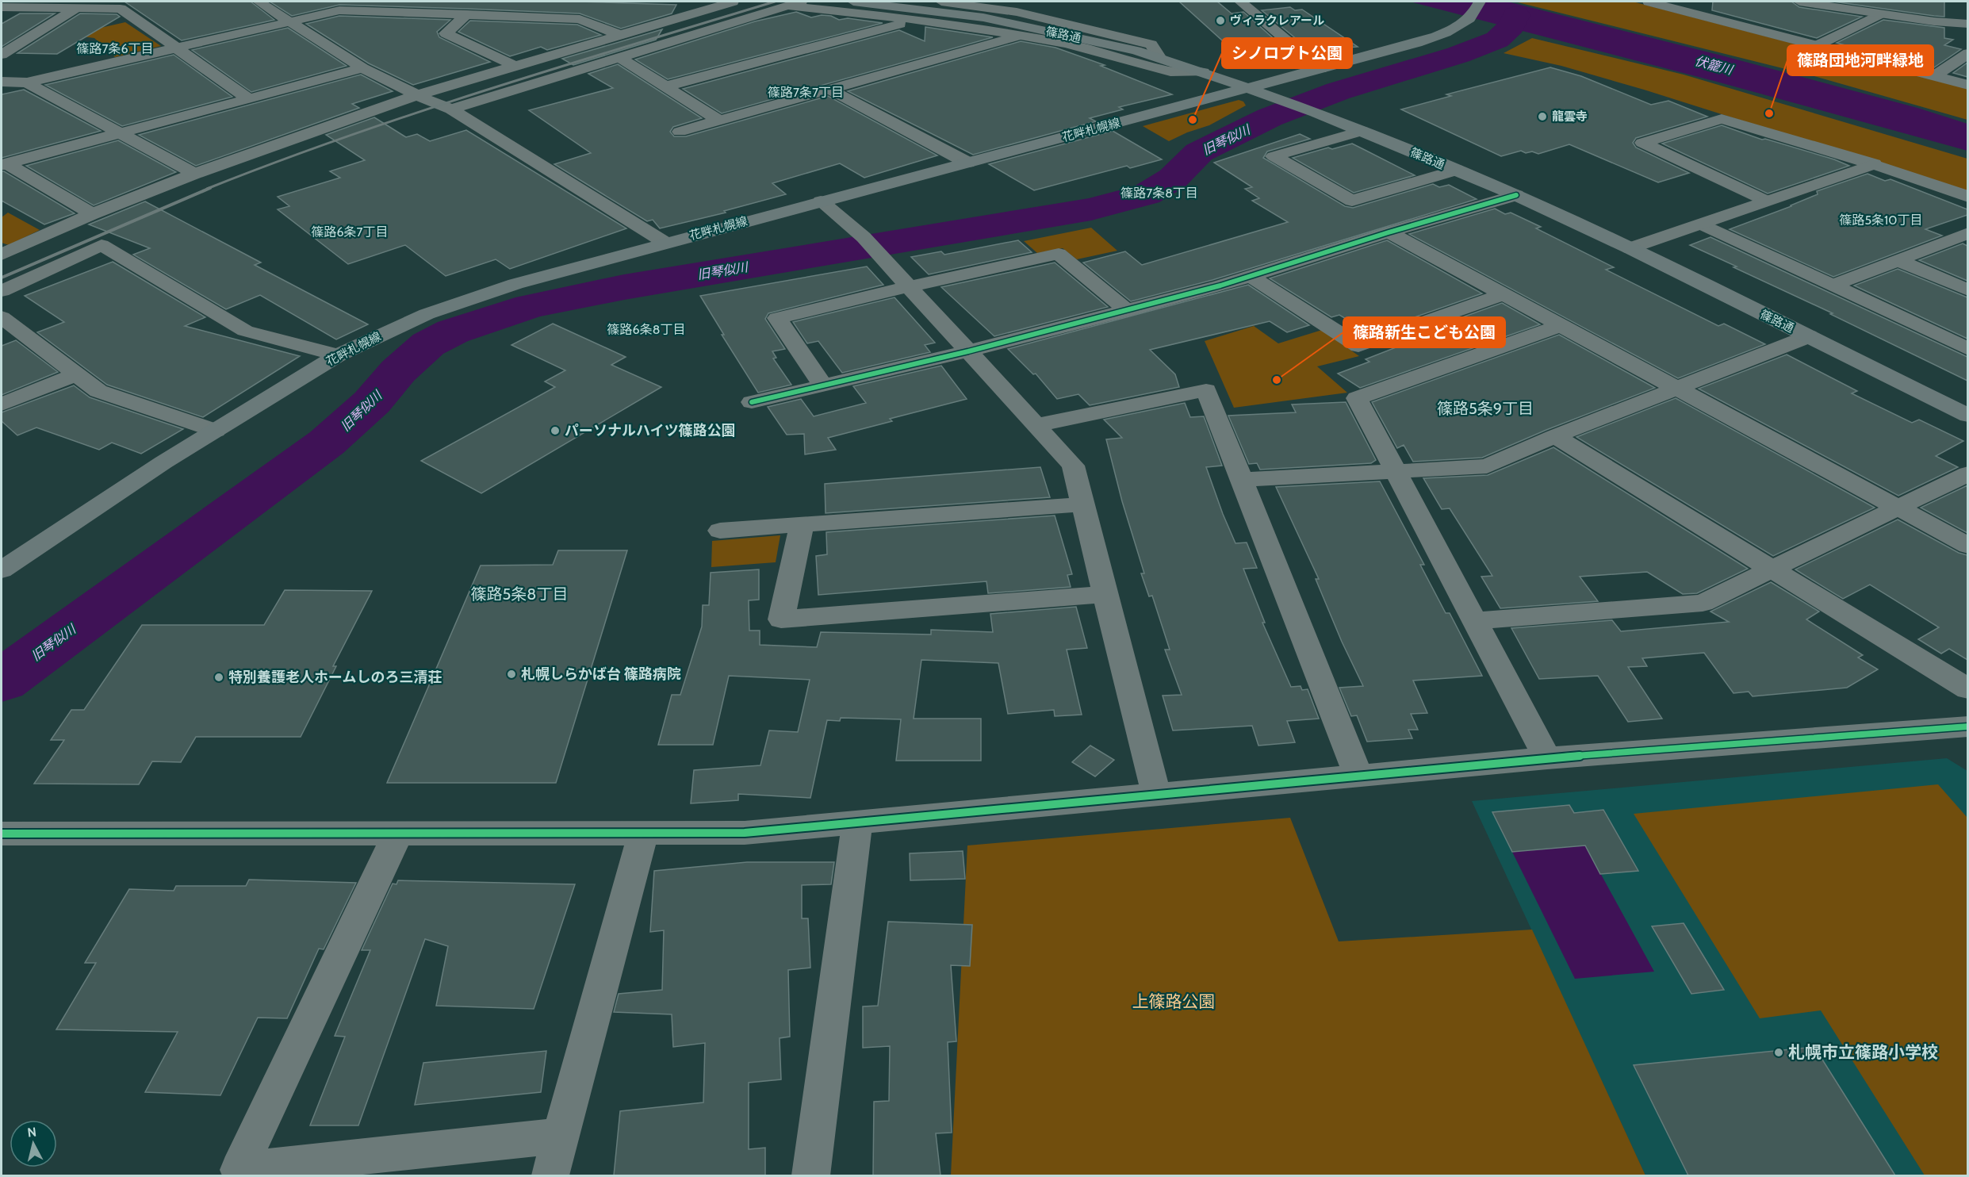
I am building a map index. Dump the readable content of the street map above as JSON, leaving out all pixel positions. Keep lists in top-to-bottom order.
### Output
{
  "streets": {
    "main road": ["篠路通", "花畔札幌線"]
  },
  "crossings": [
    ["篠路通", "花畔札幌線"]
  ],
  "districts": [
    "篠路7条6丁目",
    "篠路7条7丁目",
    "篠路7条8丁目",
    "篠路5条10丁目",
    "篠路6条7丁目",
    "篠路6条8丁目",
    "篠路5条9丁目",
    "篠路5条8丁目"
  ],
  "water": ["伏籠川", "旧琴似川"],
  "parks": ["上篠路公園"],
  "places": [
    "ヴィラクレアール",
    "篠路団地河畔緑地",
    "龍雲寺",
    "シノロプト公園",
    "篠路新生こども公園",
    "パーソナルハイツ篠路公園",
    "札幌しらかば台 篠路病院",
    "特別養護老人ホームしのろ三清荘",
    "札幌市立篠路小学校"
  ],
  "north": "top"
}
